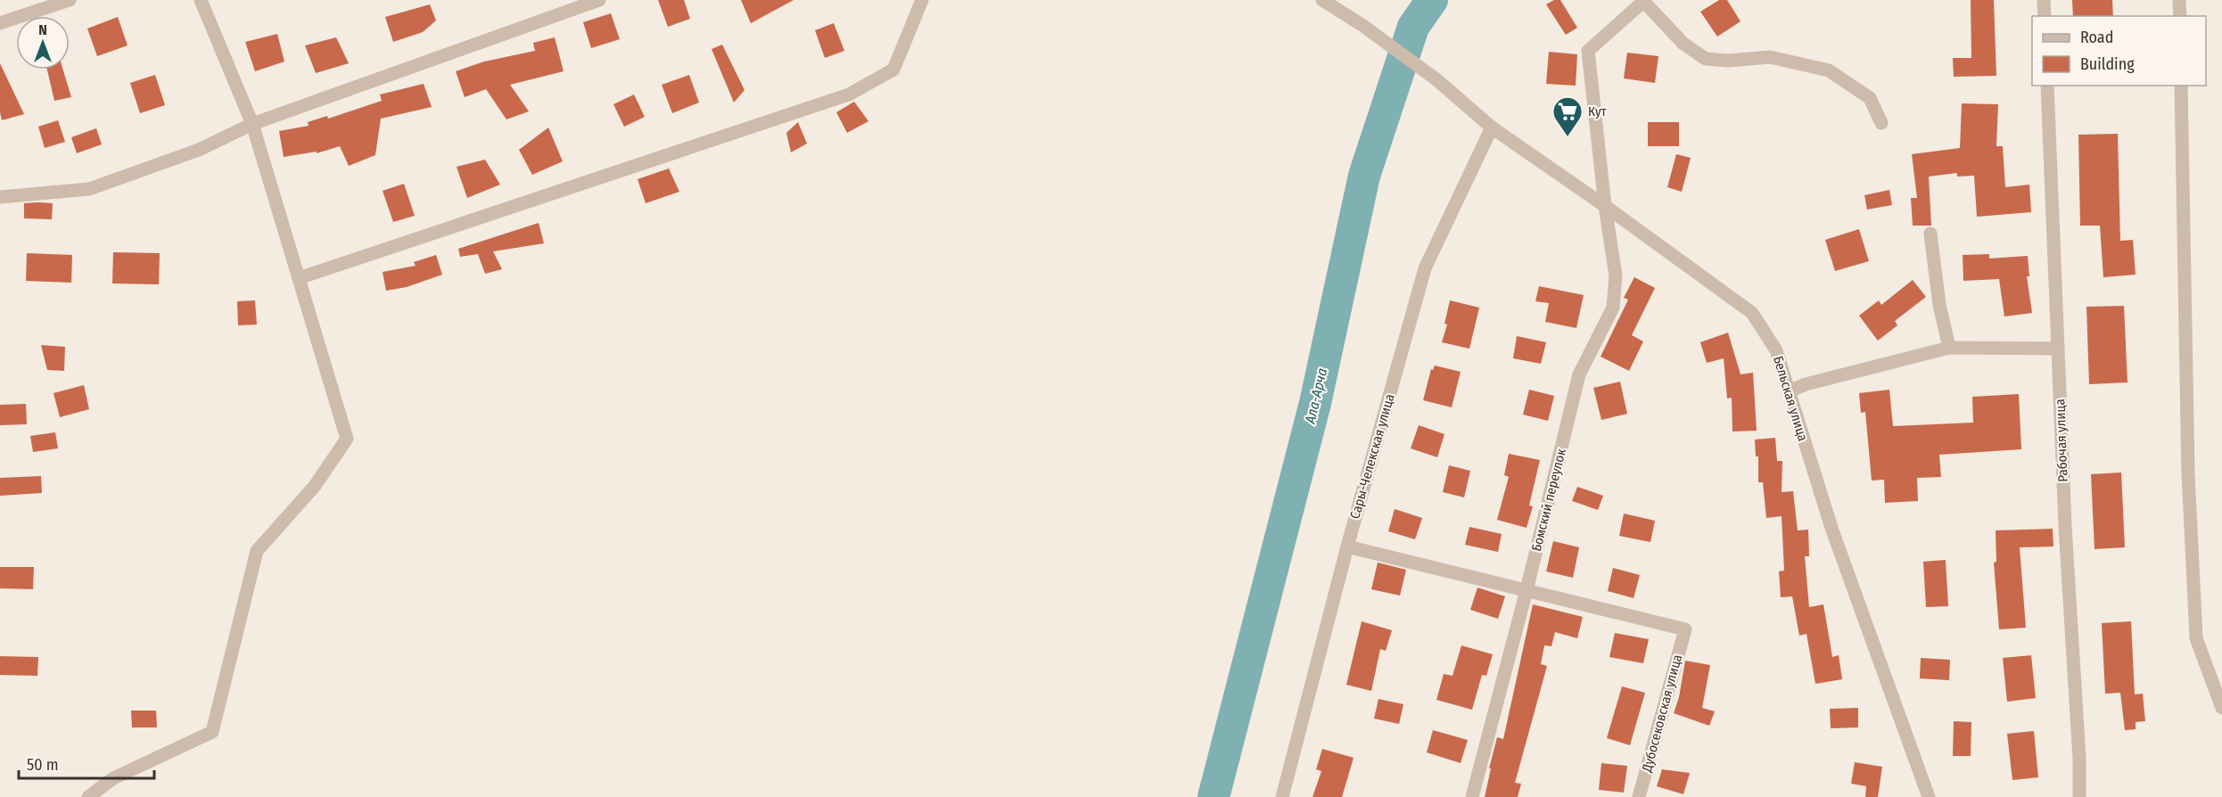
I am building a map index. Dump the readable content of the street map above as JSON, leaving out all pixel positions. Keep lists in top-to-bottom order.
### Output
{
  "streets": {
    "street": [
      "Бельская улица",
      "Рабочая улица",
      "Сары-Челекская улица",
      "Бомский переулок",
      "Дубосековская улица"
    ]
  },
  "crossings": [
    ["Бельская улица", "Сары-Челекская улица"],
    ["Бельская улица", "Бомский переулок"],
    ["Бомский переулок", "Дубосековская улица"]
  ],
  "water": ["Ала-Арча"],
  "places": {
    "supermarket": ["Кут"]
  },
  "legend": ["Road", "Building"],
  "scale_bar": "50 m",
  "north": "top"
}
